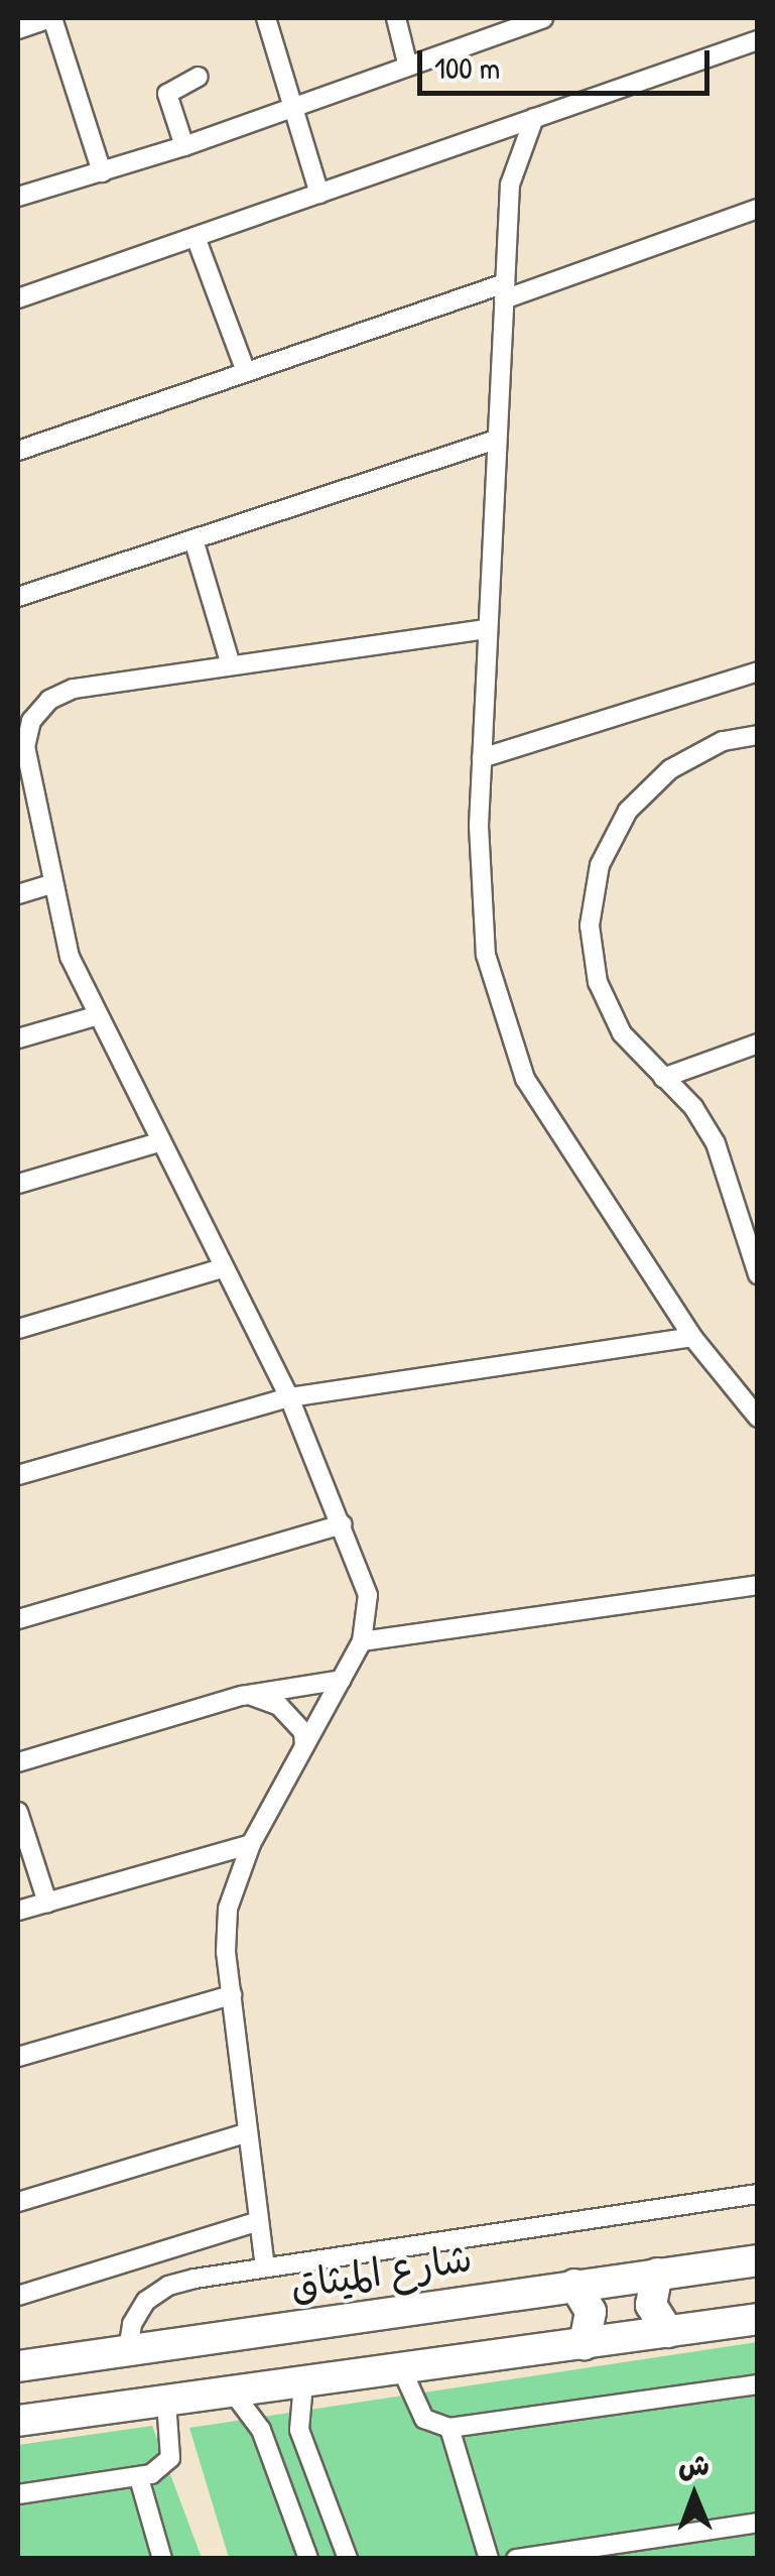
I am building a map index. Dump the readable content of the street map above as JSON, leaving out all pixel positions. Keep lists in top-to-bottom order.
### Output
{
  "streets": {
    "main road": ["شارع الميثاق"]
  },
  "scale_bar": "100 m",
  "north": "top"
}
